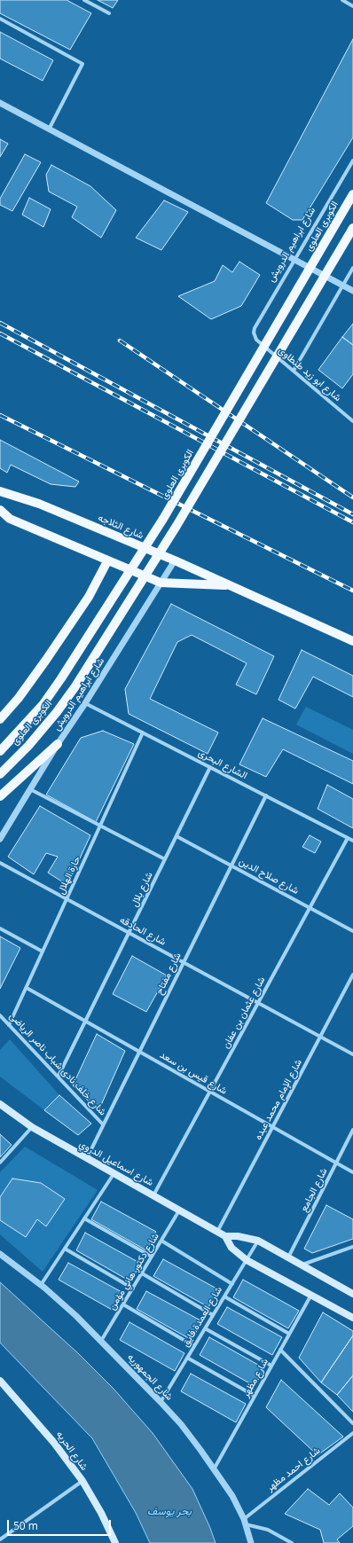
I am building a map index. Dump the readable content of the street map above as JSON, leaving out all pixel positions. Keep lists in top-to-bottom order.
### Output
{
  "streets": {
    "main road": [
      "الكوبرى العلوى",
      "شارع الثلاجه",
      "شارع اسماعيل الدروي",
      "شارع الحريه"
    ],
    "street": [
      "شارع ابراهيم الدرويش",
      "شارع ابو زيد طنطاوى",
      "الشارع البحرى",
      "حارة الهلال",
      "شارع صلاح الدين",
      "شارع بلال",
      "شارع الحادقه",
      "شارع مفتاح",
      "شارع عثمان بن عفان",
      "شارع خلف نادى شباب ناصر الرياضى",
      "شارع قيس بن سعد",
      "شارع الإمام محمد عبده",
      "شارع الجامع",
      "شارع دكتور هاني مؤمن",
      "شارع العمدة فايق",
      "شارع الجمهوريه",
      "شارع مظهر",
      "شارع احمد مظهر"
    ]
  },
  "crossings": [
    ["شارع ابراهيم الدرويش", "شارع ابو زيد طنطاوى"],
    ["شارع ابراهيم الدرويش", "شارع الثلاجه"],
    ["شارع ابراهيم الدرويش", "الشارع البحرى"],
    ["الشارع البحرى", "حارة الهلال"],
    ["الشارع البحرى", "شارع بلال"],
    ["الشارع البحرى", "شارع مفتاح"],
    ["الشارع البحرى", "شارع عثمان بن عفان"],
    ["حارة الهلال", "شارع الحادقه"],
    ["حارة الهلال", "شارع خلف نادى شباب ناصر الرياضى"],
    ["حارة الهلال", "شارع قيس بن سعد"],
    ["شارع صلاح الدين", "شارع بلال"],
    ["شارع صلاح الدين", "شارع مفتاح"],
    ["شارع صلاح الدين", "شارع عثمان بن عفان"],
    ["شارع بلال", "شارع الحادقه"],
    ["شارع بلال", "شارع خلف نادى شباب ناصر الرياضى"],
    ["شارع بلال", "شارع قيس بن سعد"],
    ["شارع الحادقه", "شارع مفتاح"],
    ["شارع الحادقه", "شارع عثمان بن عفان"],
    ["شارع الحادقه", "شارع الإمام محمد عبده"],
    ["شارع مفتاح", "شارع خلف نادى شباب ناصر الرياضى"],
    ["شارع مفتاح", "شارع قيس بن سعد"],
    ["شارع مفتاح", "شارع اسماعيل الدروي"],
    ["شارع عثمان بن عفان", "شارع قيس بن سعد"],
    ["شارع عثمان بن عفان", "شارع اسماعيل الدروي"],
    ["شارع قيس بن سعد", "شارع الإمام محمد عبده"],
    ["شارع قيس بن سعد", "شارع الجامع"],
    ["شارع الإمام محمد عبده", "شارع اسماعيل الدروي"],
    ["شارع اسماعيل الدروي", "شارع الجامع"],
    ["شارع اسماعيل الدروي", "شارع دكتور هاني مؤمن"],
    ["شارع اسماعيل الدروي", "شارع العمدة فايق"],
    ["شارع اسماعيل الدروي", "شارع مظهر"],
    ["شارع دكتور هاني مؤمن", "شارع الجمهوريه"],
    ["شارع العمدة فايق", "شارع الجمهوريه"],
    ["شارع الجمهوريه", "شارع مظهر"],
    ["شارع الجمهوريه", "شارع احمد مظهر"]
  ],
  "water": ["بحر يوسف"],
  "scale_bar": "50 m"
}
